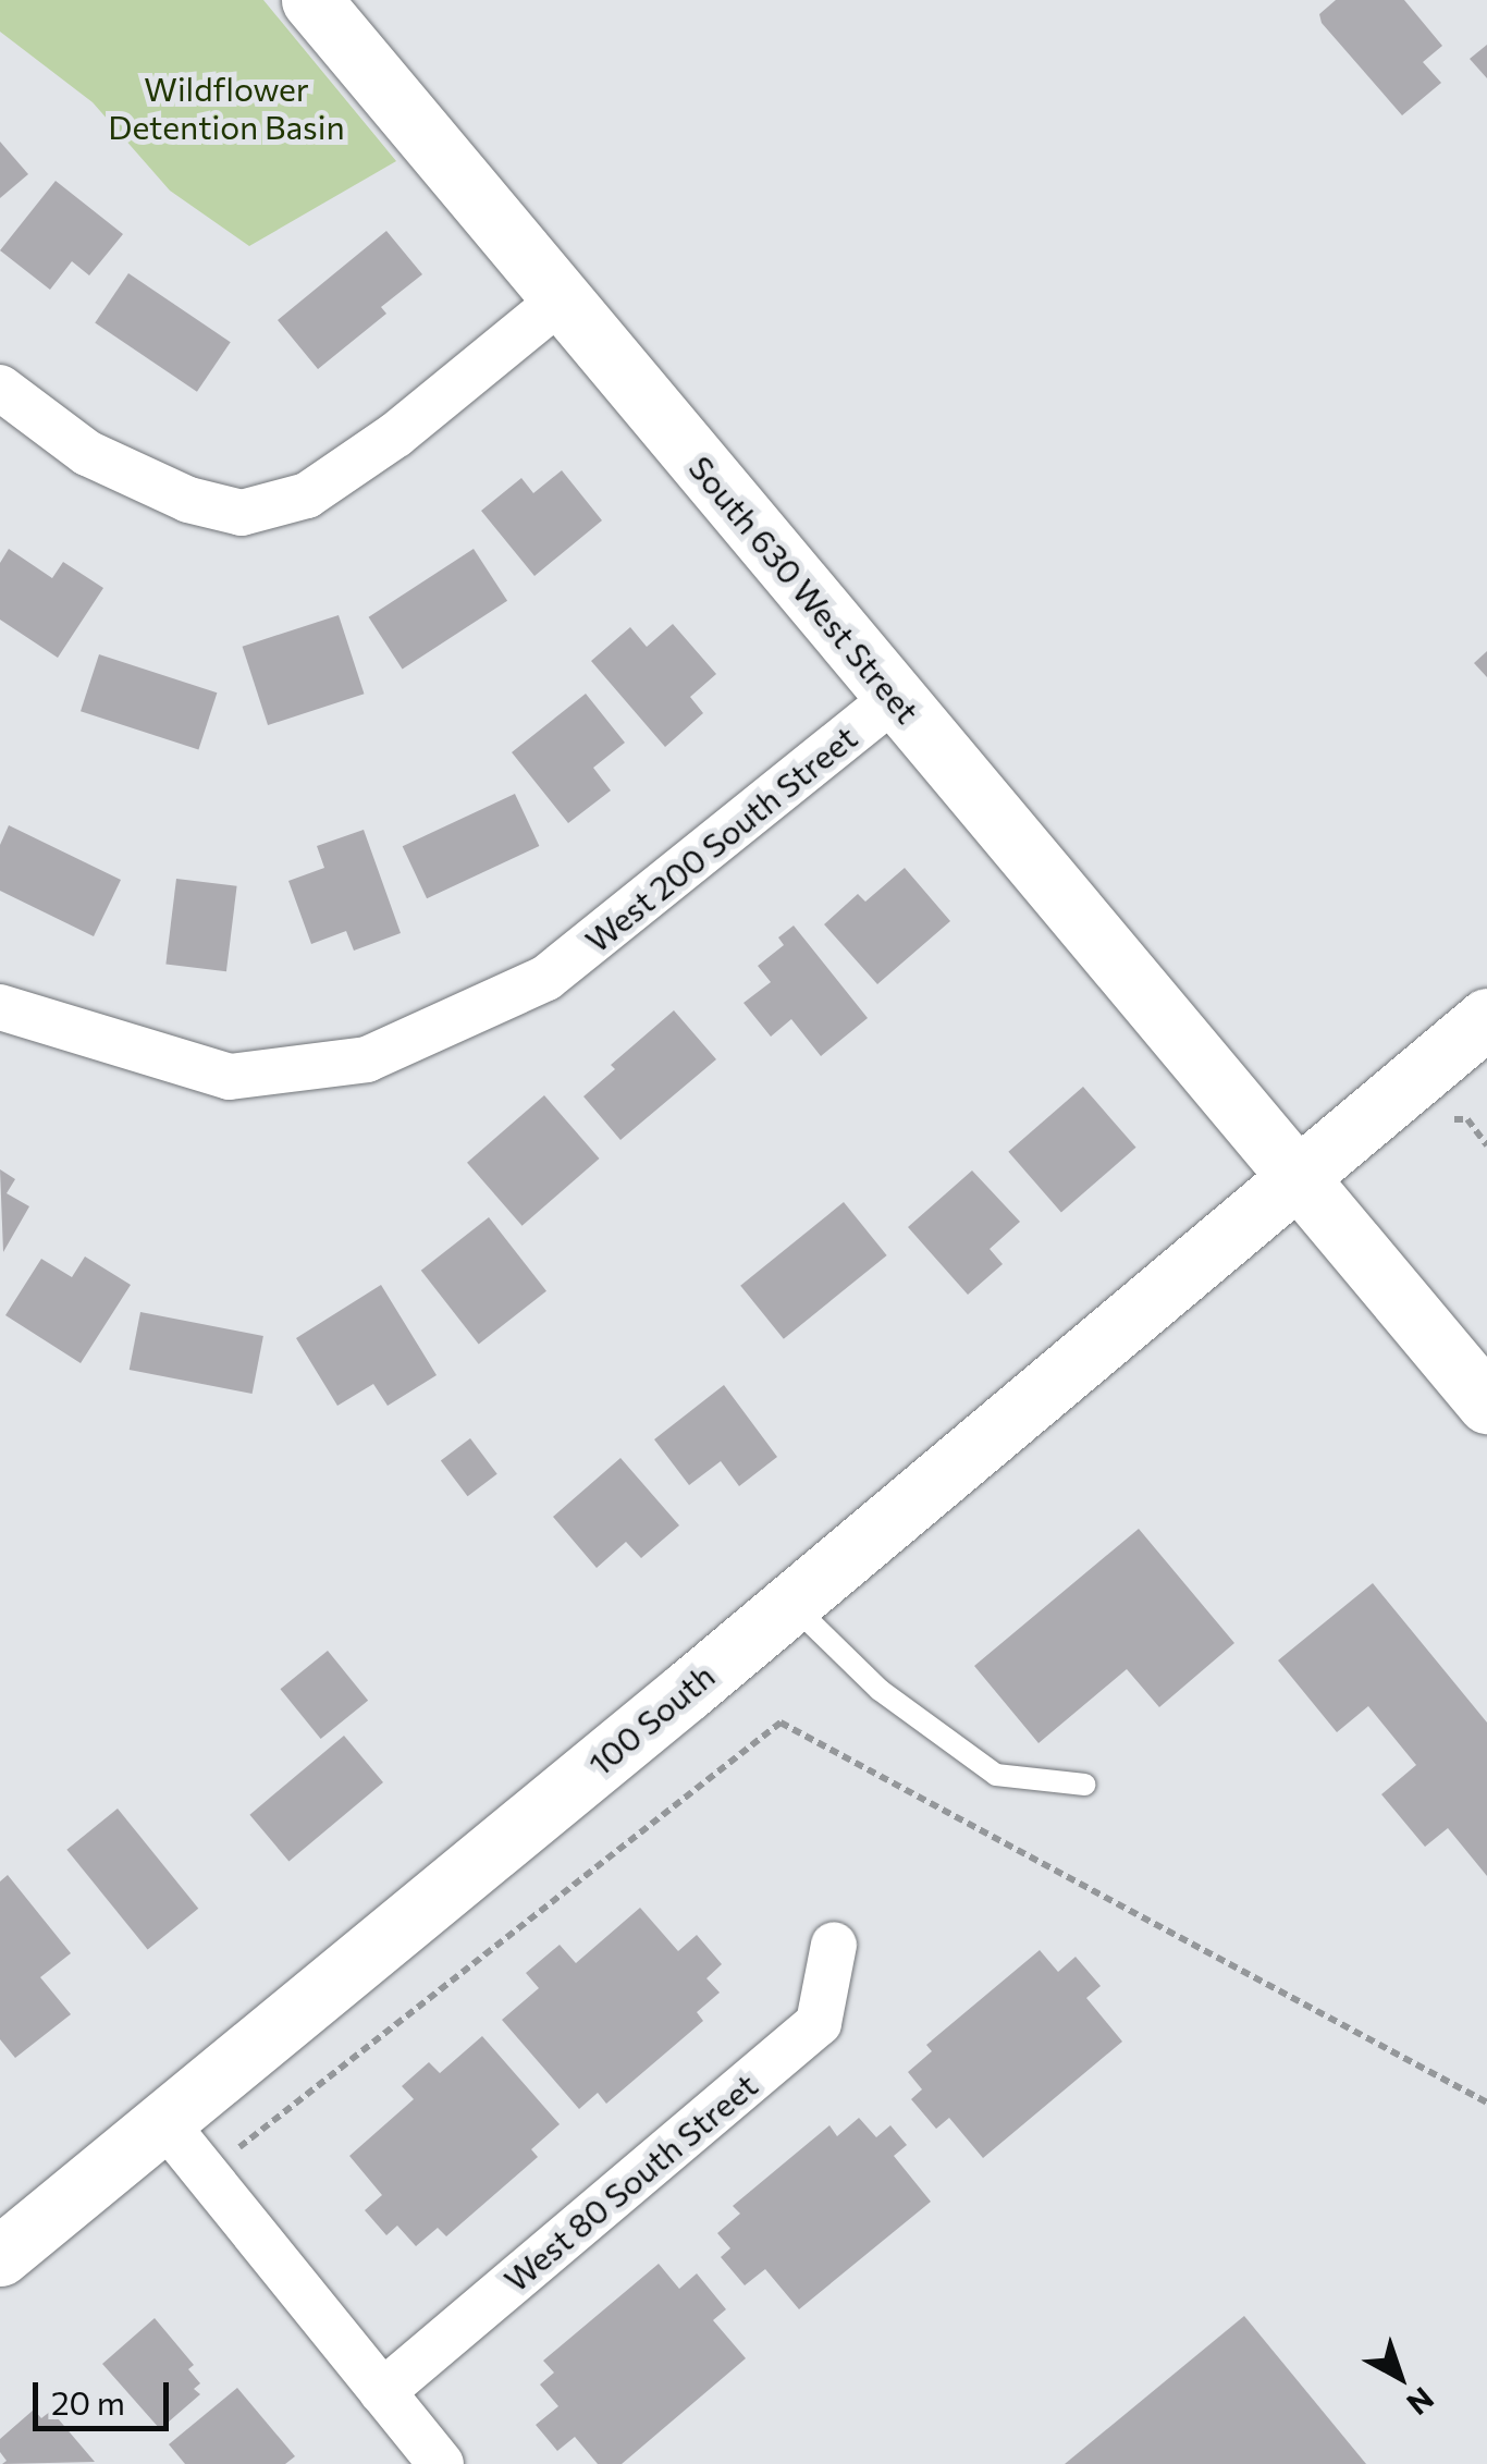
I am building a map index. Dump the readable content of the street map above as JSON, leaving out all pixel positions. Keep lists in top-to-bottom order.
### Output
{
  "streets": {
    "street": [
      "South 630 West Street",
      "West 200 South Street",
      "100 South",
      "West 80 South Street"
    ]
  },
  "crossings": [
    ["South 630 West Street", "West 200 South Street"],
    ["South 630 West Street", "100 South"]
  ],
  "parks": ["Wildflower Detention Basin"],
  "scale_bar": "20 m",
  "north": "bottom right"
}
